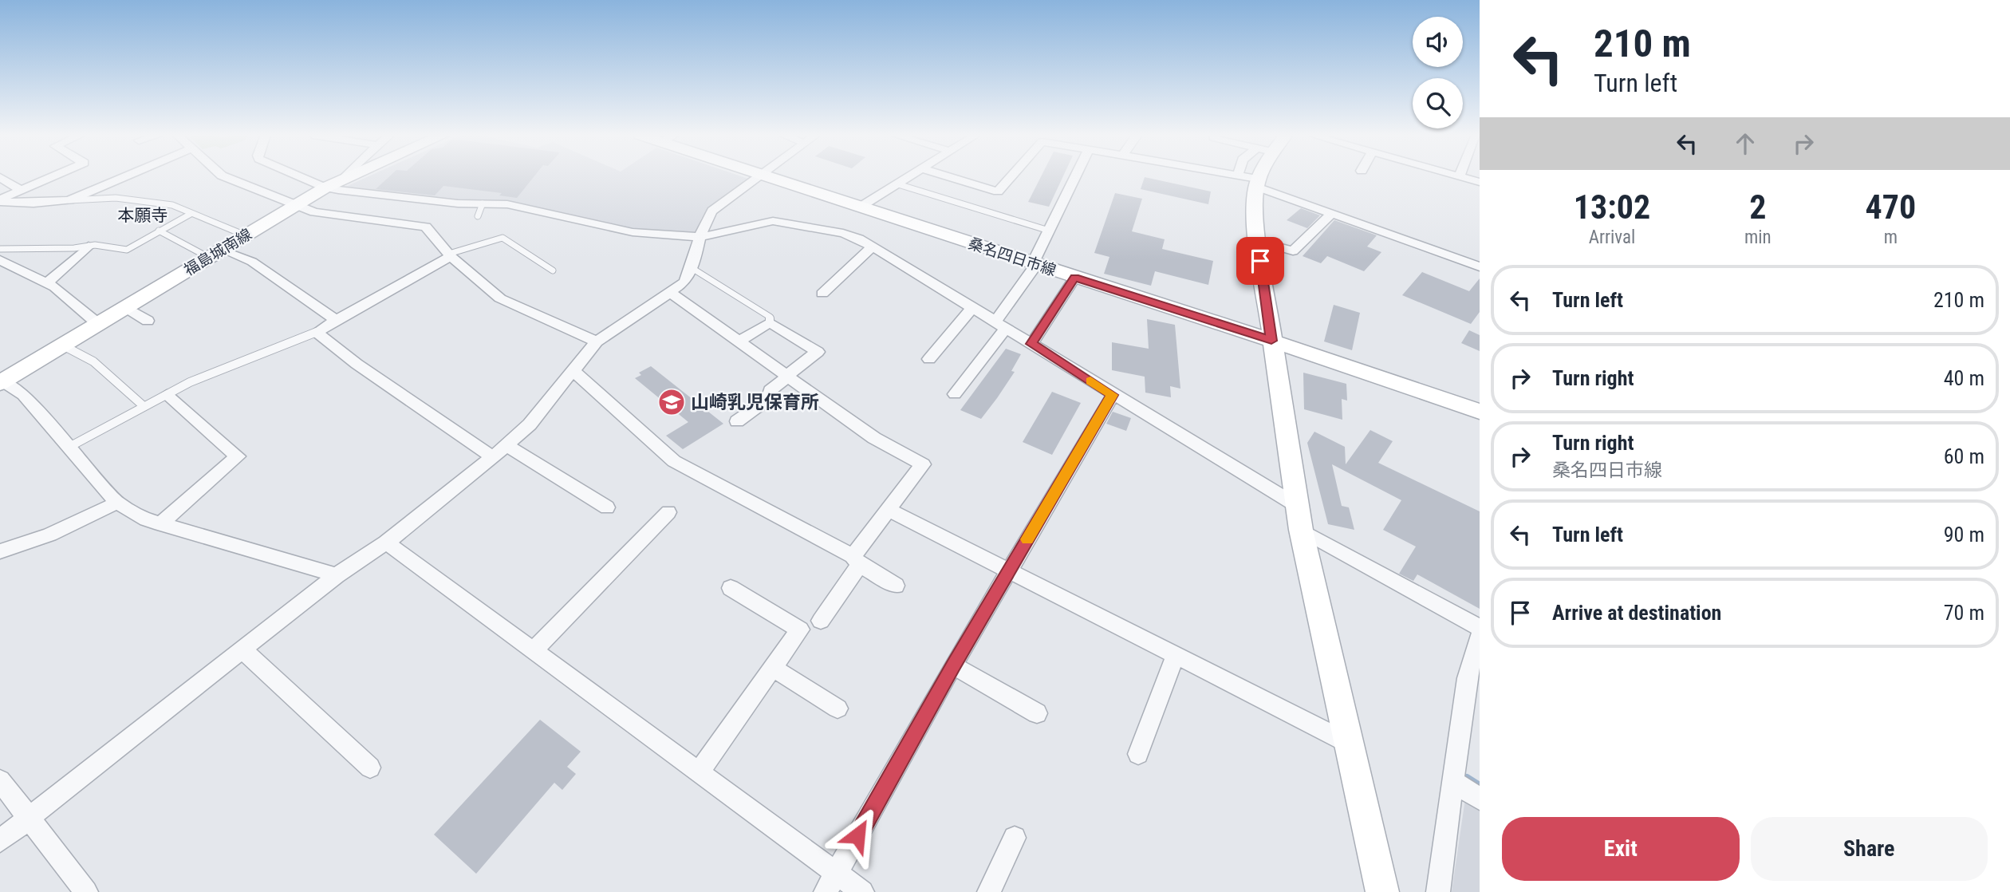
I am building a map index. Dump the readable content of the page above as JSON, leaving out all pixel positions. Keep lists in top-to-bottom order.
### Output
{
  "streets": {
    "main road": ["福島城南線", "桑名四日市線"]
  },
  "districts": ["本願寺"],
  "places": {
    "school or university": ["山崎乳児保育所"]
  },
  "page": {
    "turn": ["210 m", "Turn left"],
    "eta": [
      "13:02",
      "Arrival",
      "2",
      "min",
      "470",
      "m"
    ],
    "list": [
      {
        "name": "Turn left",
        "value": "210 m"
      },
      {
        "name": "Turn right",
        "value": "40 m"
      },
      {
        "name": "Turn right",
        "note": "桑名四日市線",
        "value": "60 m"
      },
      {
        "name": "Turn left",
        "value": "90 m"
      },
      {
        "name": "Arrive at destination",
        "value": "70 m"
      }
    ],
    "buttons": ["Exit", "Share"]
  }
}
